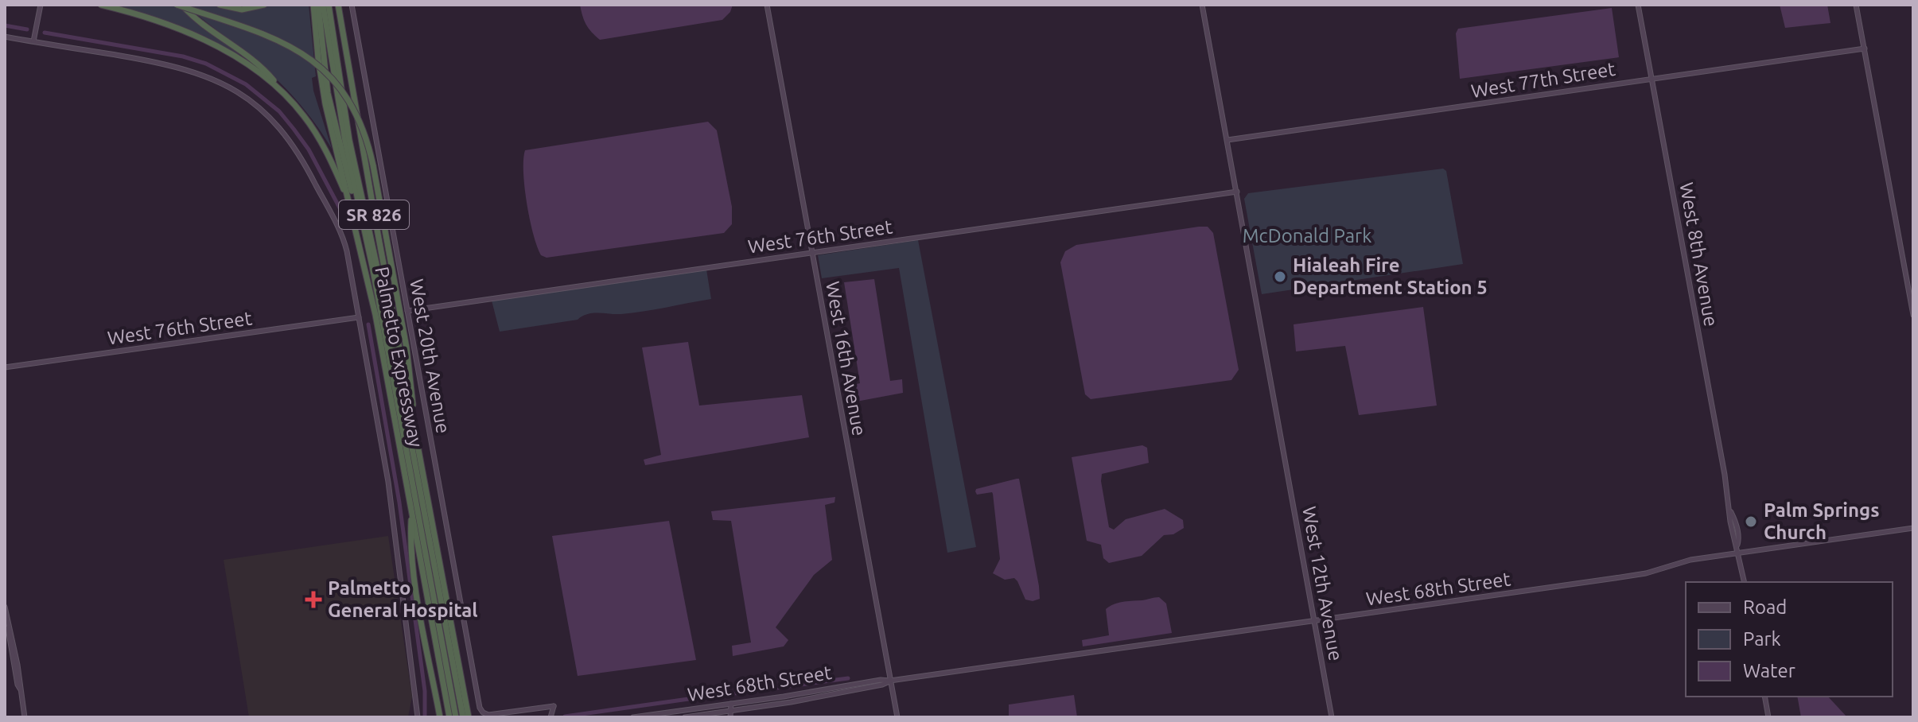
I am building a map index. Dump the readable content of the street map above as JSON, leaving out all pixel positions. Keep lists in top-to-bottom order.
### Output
{
  "streets": {
    "highway": ["SR 826", "Palmetto Expressway"],
    "street": [
      "West 77th Street",
      "West 76th Street",
      "West 8th Avenue",
      "West 20th Avenue",
      "West 16th Avenue",
      "West 12th Avenue",
      "West 68th Street"
    ]
  },
  "crossings": [
    ["West 77th Street", "West 8th Avenue"],
    ["West 77th Street", "West 12th Avenue"],
    ["West 76th Street", "West 20th Avenue"],
    ["West 76th Street", "West 16th Avenue"],
    ["West 76th Street", "West 12th Avenue"],
    ["West 8th Avenue", "West 68th Street"],
    ["West 16th Avenue", "West 68th Street"],
    ["West 12th Avenue", "West 68th Street"]
  ],
  "parks": ["McDonald Park"],
  "places": {
    "other": ["Hialeah Fire Department Station 5", "Palm Springs Church"],
    "health": ["Palmetto General Hospital"]
  },
  "legend": ["Road", "Park", "Water"]
}
